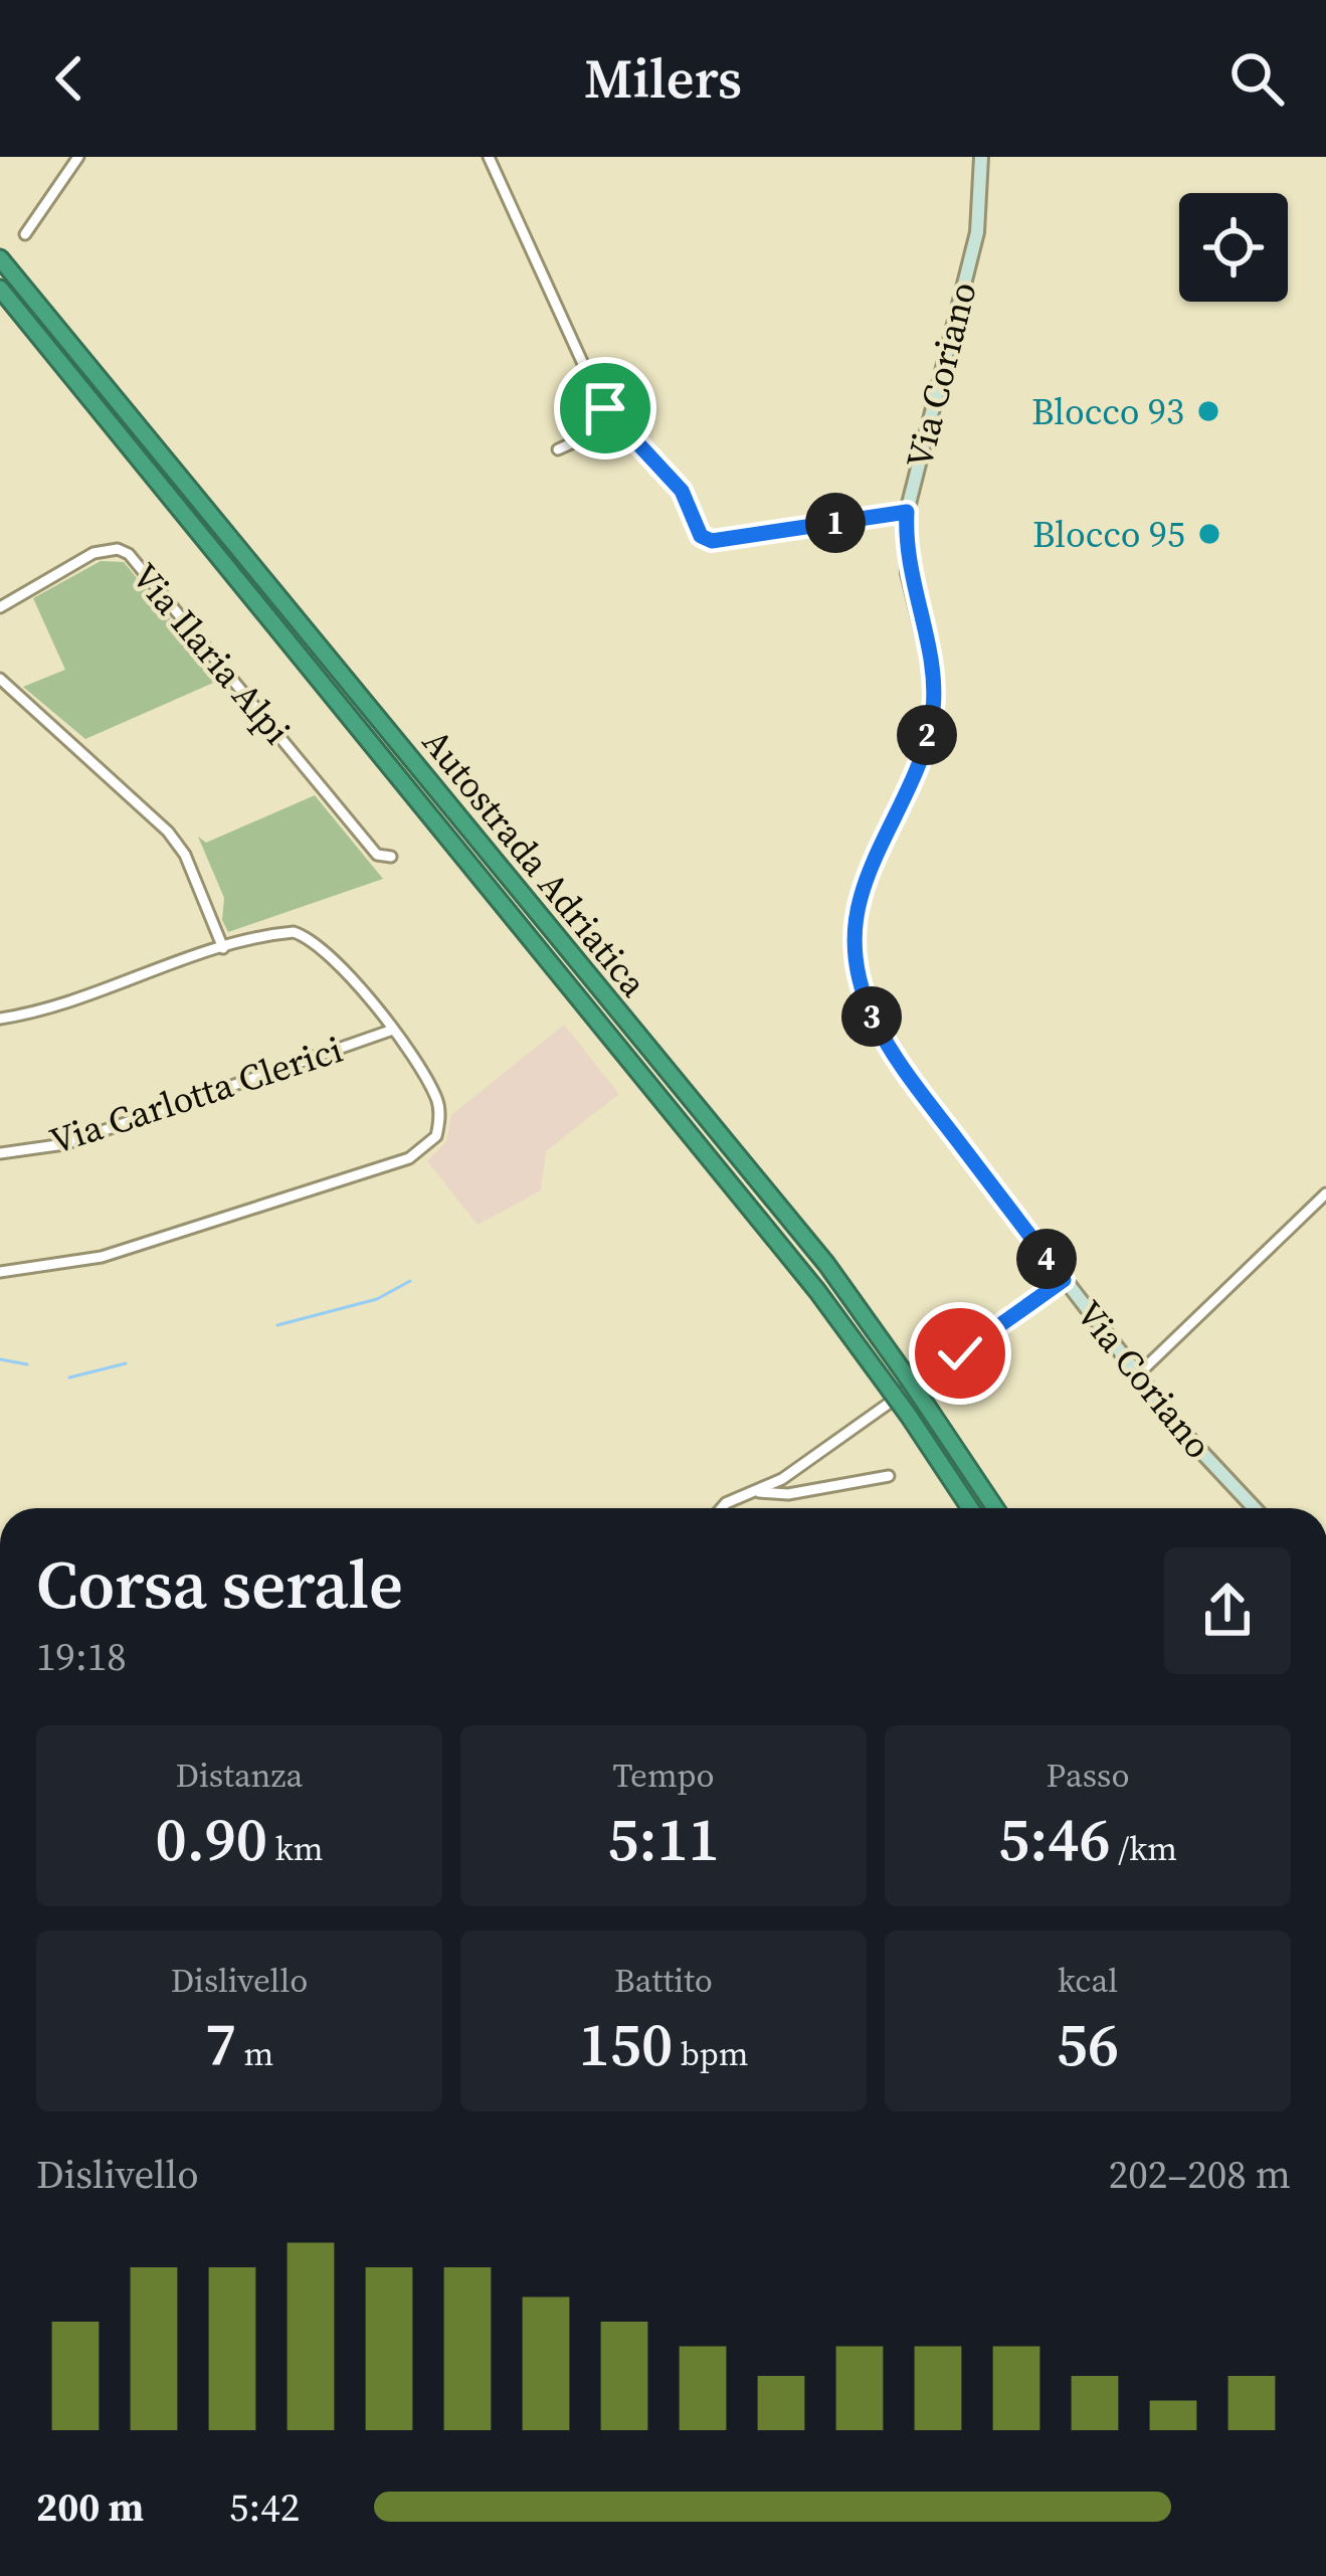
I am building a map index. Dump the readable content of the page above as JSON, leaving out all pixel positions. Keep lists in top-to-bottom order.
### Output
{
  "streets": {
    "highway": ["Autostrada Adriatica"],
    "main road": ["Via Coriano"],
    "street": ["Via Ilaria Alpi", "Via Carlotta Clerici"]
  },
  "places": ["Blocco 93", "Blocco 95"],
  "page": {
    "header": "Milers",
    "pins": [
      "1",
      "2",
      "3",
      "4"
    ],
    "heading": ["Corsa serale", "19:18"],
    "stats": [
      ["Distanza", "0.90 km"],
      ["Tempo", "5:11"],
      ["Passo", "5:46 /km"],
      ["Dislivello", "7 m"],
      ["Battito", "150 bpm"],
      ["kcal", "56"]
    ],
    "chart": ["Dislivello", "202–208 m"],
    "list": [
      {
        "name": "200 m",
        "note": "5:42"
      }
    ]
  }
}
